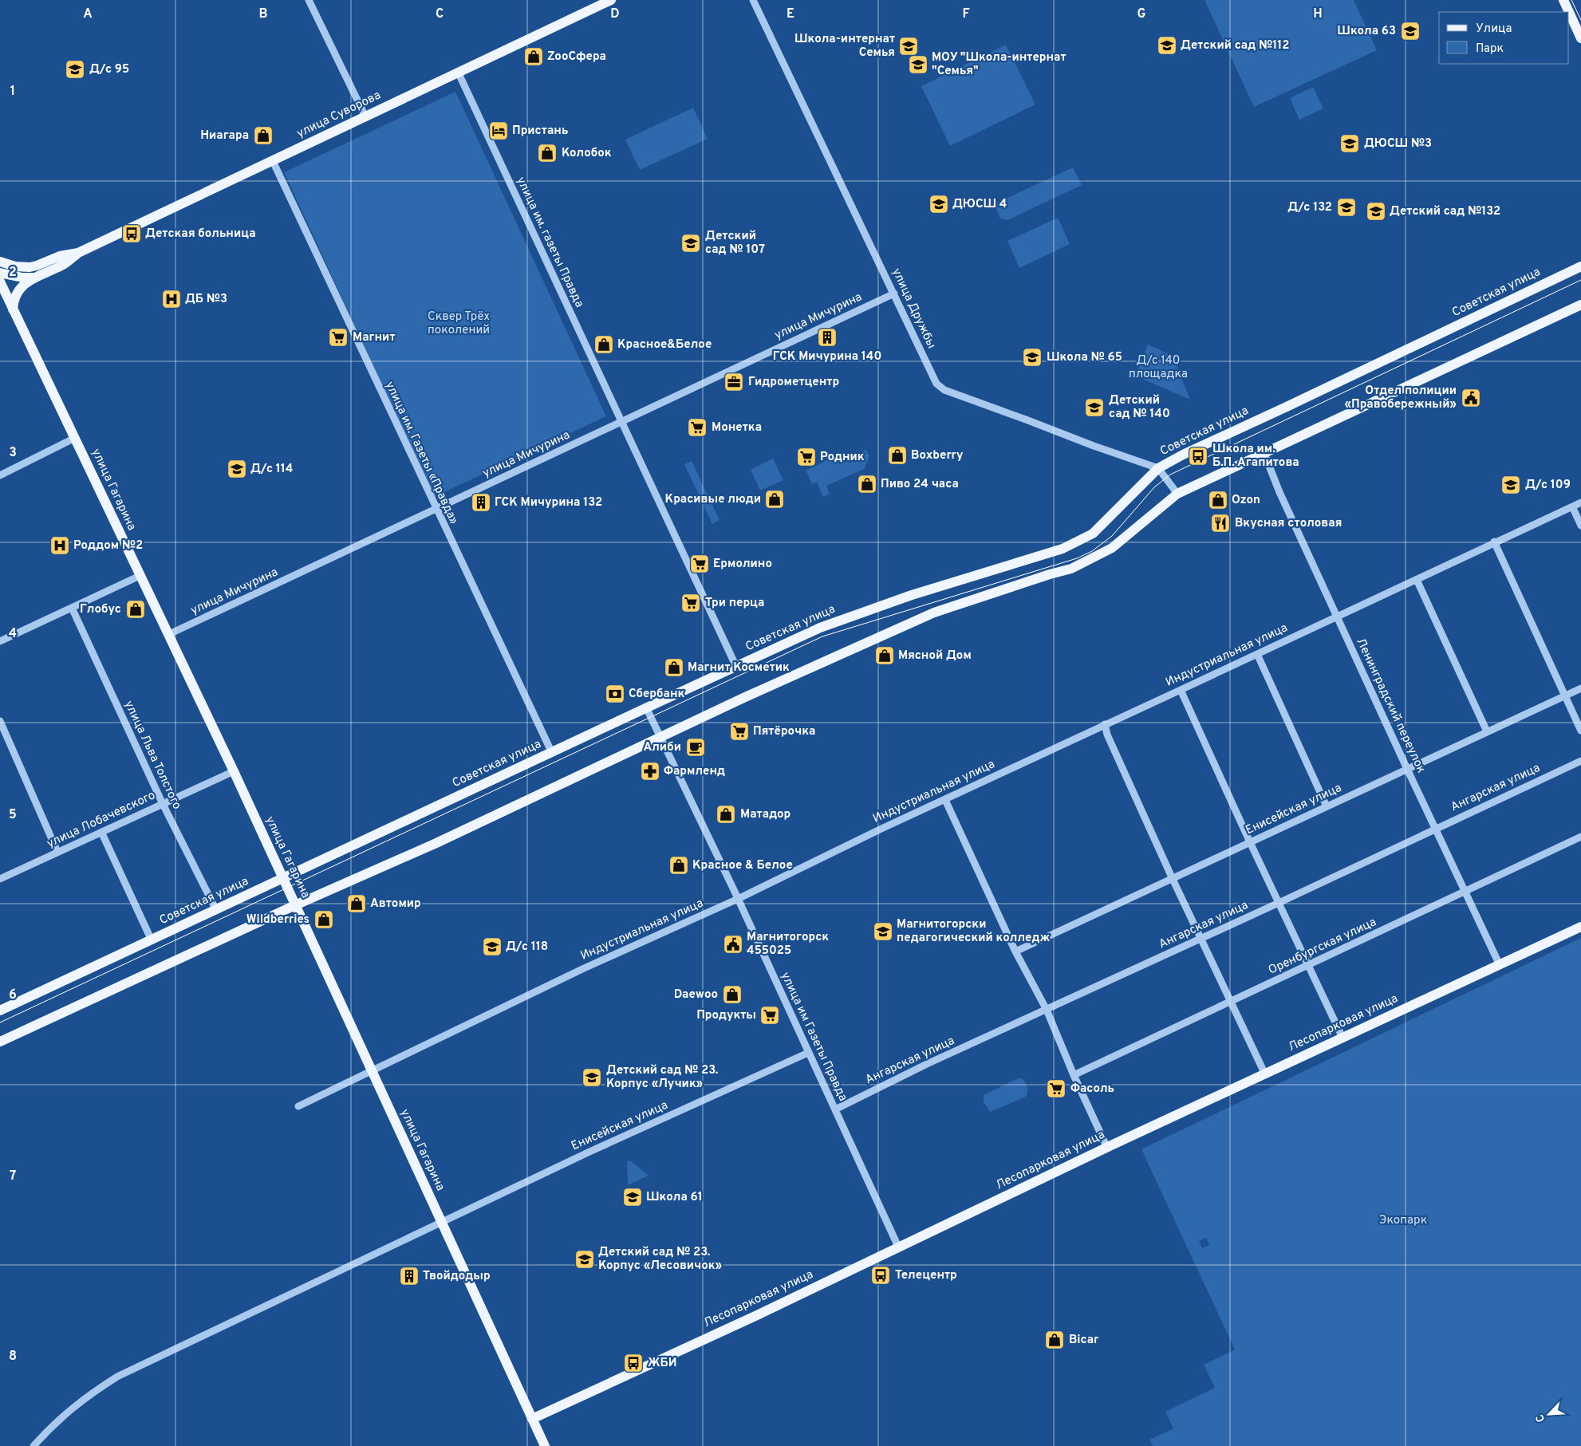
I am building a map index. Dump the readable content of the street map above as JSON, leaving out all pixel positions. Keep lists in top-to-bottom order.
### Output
{
  "streets": {
    "main road": [
      "улица Суворова",
      "Советская улица",
      "улица Гагарина",
      "Лесопарковая улица"
    ],
    "street": [
      "улица им. газеты Правда",
      "улица Дружбы",
      "улица Мичурина",
      "улица им. Газеты «Правда»",
      "Индустриальная улица",
      "Ленинградский переулок",
      "улица Льва Толстого",
      "Ангарская улица",
      "Енисейская улица",
      "улица Лобачевского",
      "Оренбургская улица",
      "улица им Газеты Правда"
    ]
  },
  "crossings": [
    ["улица Суворова", "улица им. газеты Правда"],
    ["улица Суворова", "улица им. Газеты «Правда»"],
    ["улица Суворова", "улица Гагарина"],
    ["улица им. газеты Правда", "улица Мичурина"],
    ["Советская улица", "улица Дружбы"],
    ["Советская улица", "улица им. Газеты «Правда»"],
    ["Советская улица", "улица Гагарина"],
    ["Советская улица", "улица Льва Толстого"],
    ["Советская улица", "улица им Газеты Правда"],
    ["улица Дружбы", "улица Мичурина"],
    ["улица Мичурина", "улица им. Газеты «Правда»"],
    ["улица Мичурина", "улица Гагарина"],
    ["улица Гагарина", "Индустриальная улица"],
    ["улица Гагарина", "Енисейская улица"],
    ["улица Гагарина", "улица Лобачевского"],
    ["улица Гагарина", "Лесопарковая улица"],
    ["Индустриальная улица", "Ленинградский переулок"],
    ["Индустриальная улица", "улица им Газеты Правда"],
    ["Ленинградский переулок", "Ангарская улица"],
    ["Ленинградский переулок", "Енисейская улица"],
    ["Ленинградский переулок", "Оренбургская улица"],
    ["Ленинградский переулок", "Лесопарковая улица"],
    ["улица Льва Толстого", "улица Лобачевского"],
    ["Ангарская улица", "улица им Газеты Правда"],
    ["Енисейская улица", "улица им Газеты Правда"],
    ["Лесопарковая улица", "улица им Газеты Правда"]
  ],
  "parks": ["Сквер Трёх поколений", "Д/с 140 площадка", "Экопарк"],
  "places": {
    "school or university": [
      "Школа 63",
      "Детский сад №112",
      "Школа-интернат Семья",
      "МОУ \"Школа-интернат \"Семья\"",
      "Д/с 95",
      "ДЮСШ №3",
      "ДЮСШ 4",
      "Д/с 132",
      "Детский сад №132",
      "Детский сад № 107",
      "Школа № 65",
      "Детский сад № 140",
      "Д/с 114",
      "Д/с 109",
      "Магнитогорски педагогический колледж",
      "Д/с 118",
      "Детский сад № 23. Корпус «Лучик»",
      "Школа 61",
      "Детский сад № 23. Корпус «Лесовичок»"
    ],
    "shop": [
      "ZooСфера",
      "Ниагара",
      "Колобок",
      "Красное&Белое",
      "Boxberry",
      "Пиво 24 часа",
      "Красивые люди",
      "Ozon",
      "Глобус",
      "Мясной Дом",
      "Магнит Косметик",
      "Матадор",
      "Красное & Белое",
      "Автомир",
      "Wildberries",
      "Daewoo",
      "Bicar"
    ],
    "hotel": ["Пристань"],
    "bus stop": [
      "Детская больница",
      "Школа им. Б.П. Агапитова",
      "Телецентр",
      "ЖБИ"
    ],
    "hospital": ["ДБ №3", "Роддом №2"],
    "supermarket": [
      "Магнит",
      "Монетка",
      "Родник",
      "Ермолино",
      "Три перца",
      "Пятёрочка",
      "Продукты",
      "Фасоль"
    ],
    "building": ["ГСК Мичурина 140", "ГСК Мичурина 132", "Твойдодыр"],
    "office": ["Гидрометцентр"],
    "public building": ["Отдел полиции «Правобережный»", "Магнитогорск 455025"],
    "restaurant": ["Вкусная столовая"],
    "bank": ["Сбербанк"],
    "cafe": ["Алиби"],
    "pharmacy": ["Фармленд"]
  },
  "legend": ["Улица", "Парк"],
  "north": "bottom left",
  "grid": {
    "columns": [
      "A",
      "B",
      "C",
      "D",
      "E",
      "F",
      "G",
      "H"
    ],
    "rows": [
      "1",
      "2",
      "3",
      "4",
      "5",
      "6",
      "7",
      "8"
    ]
  }
}
